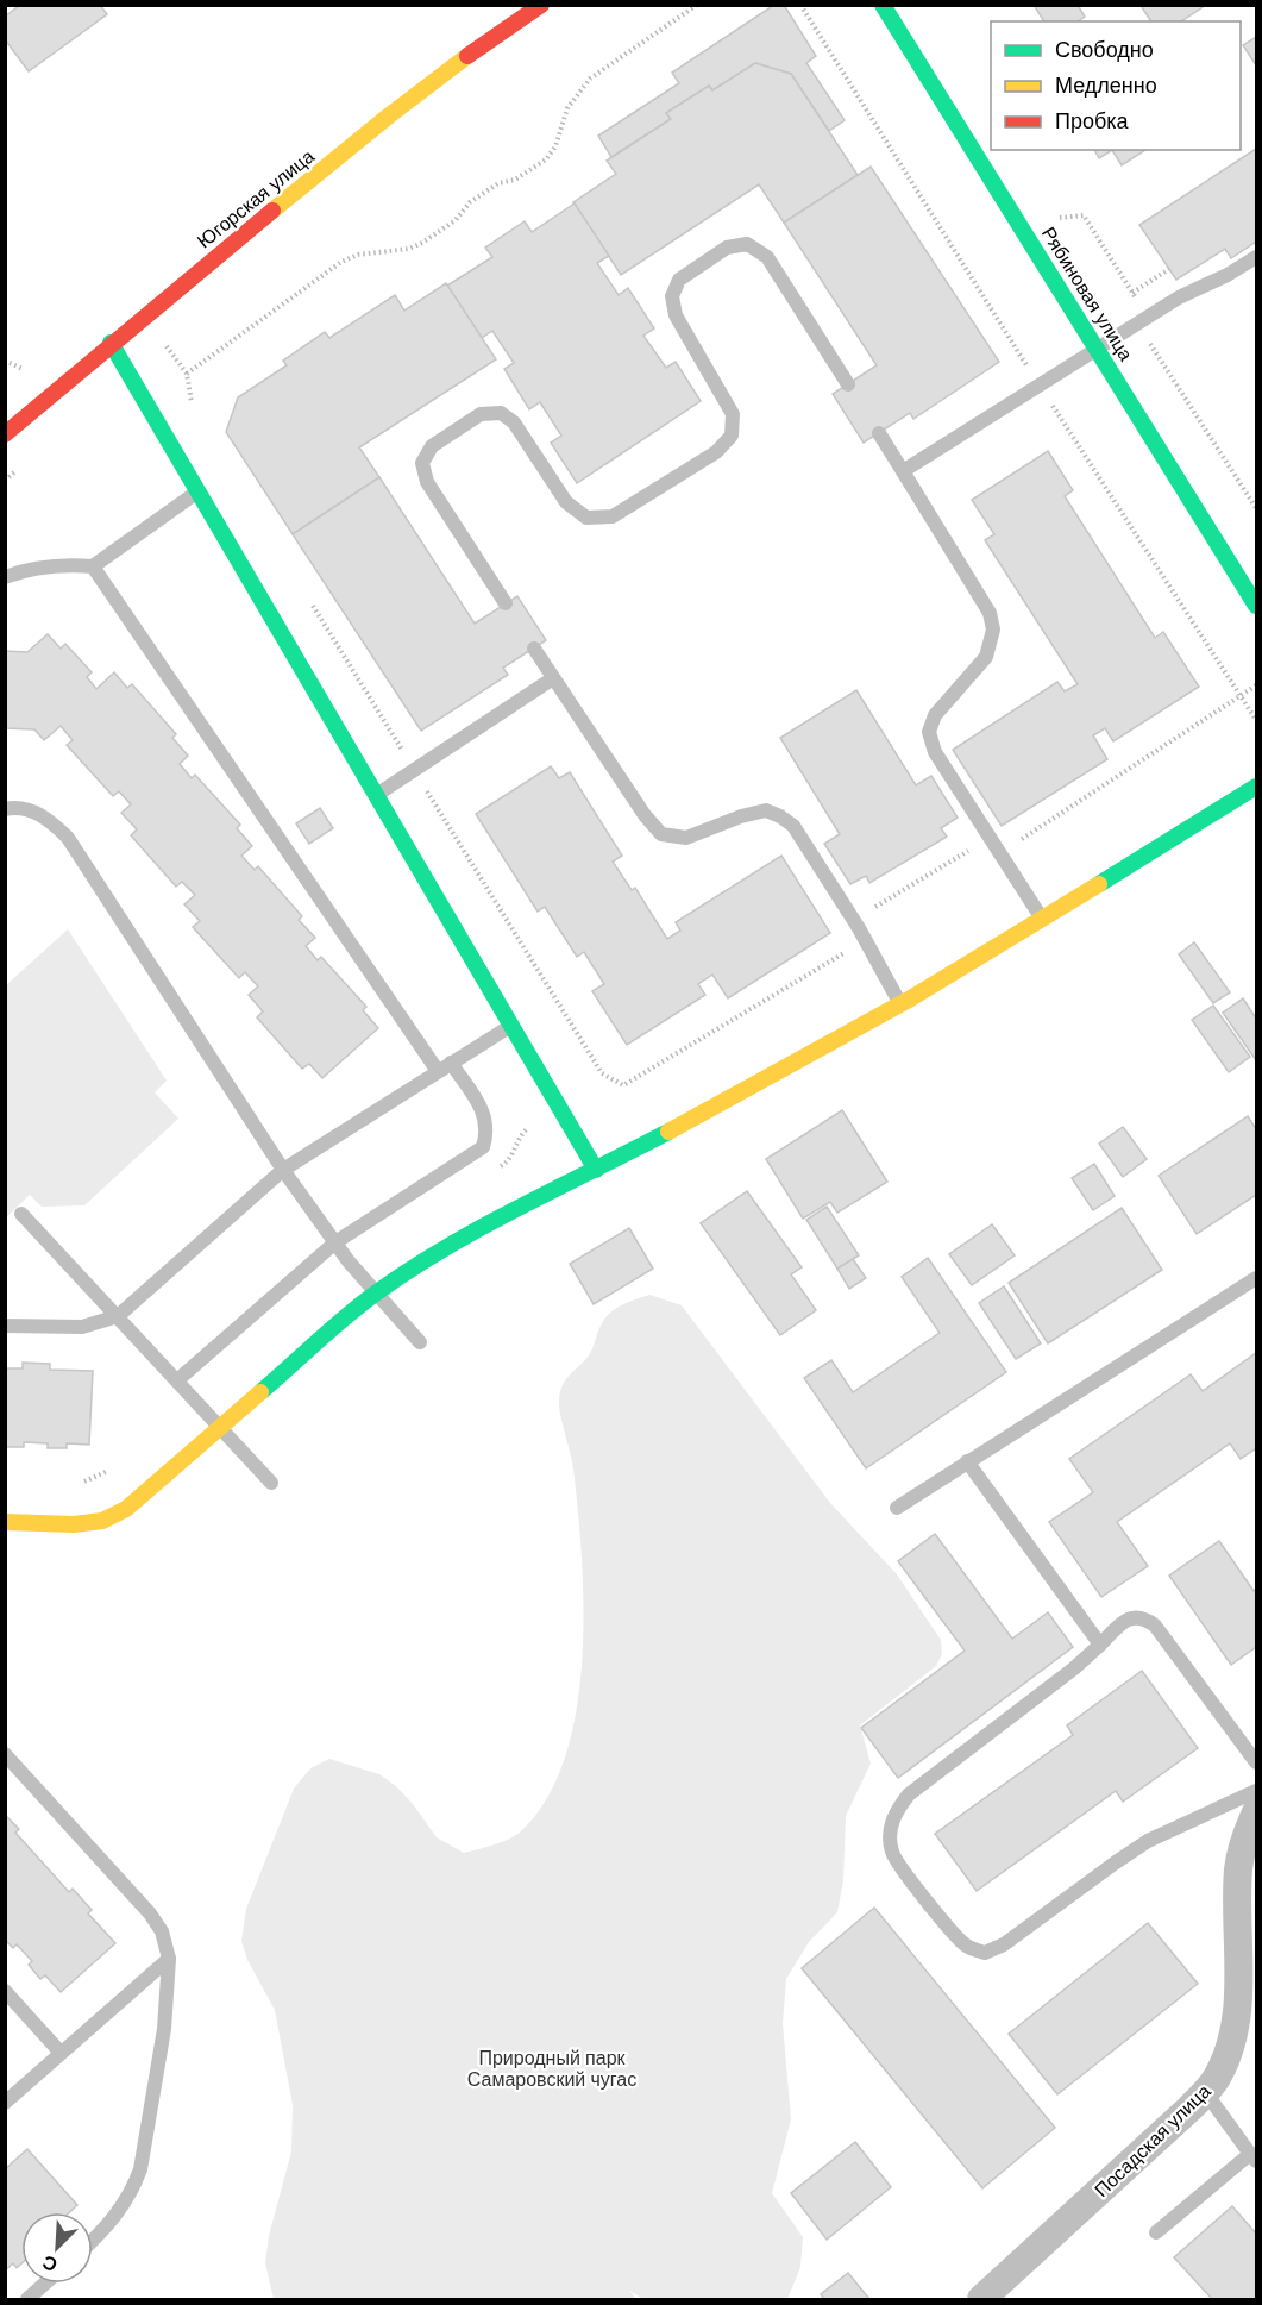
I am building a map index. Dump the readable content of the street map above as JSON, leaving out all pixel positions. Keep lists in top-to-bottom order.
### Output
{
  "streets": {
    "street": ["Югорская улица", "Рябиновая улица", "Посадская улица"]
  },
  "parks": ["Природный парк Самаровский чугас"],
  "legend": ["Свободно", "Медленно", "Пробка"],
  "north": "bottom left"
}
